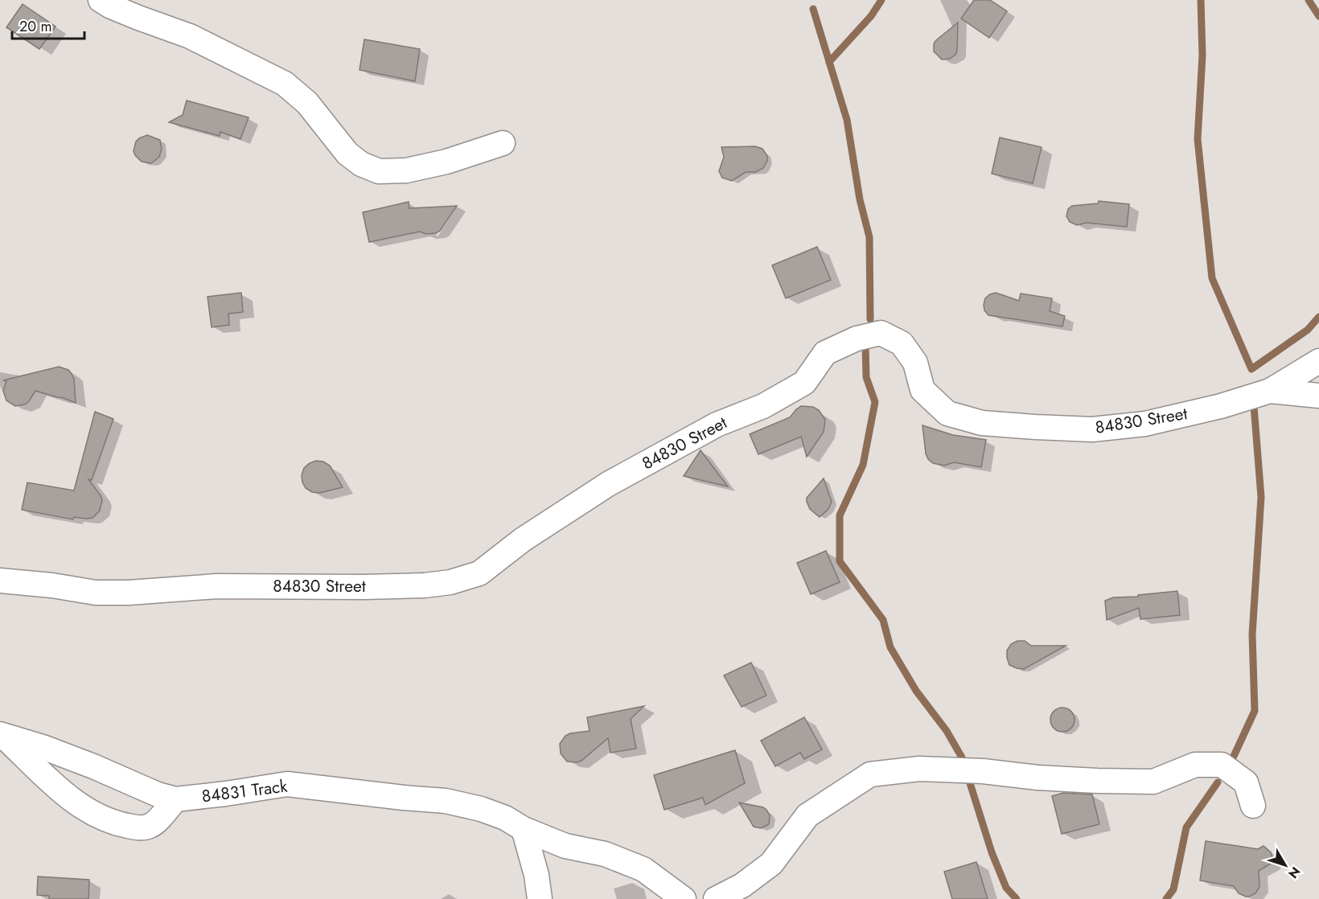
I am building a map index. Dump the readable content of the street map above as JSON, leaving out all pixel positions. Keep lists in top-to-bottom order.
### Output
{
  "streets": {
    "street": ["84830 Street", "84831 Track"]
  },
  "scale_bar": "20 m",
  "north": "bottom right"
}
